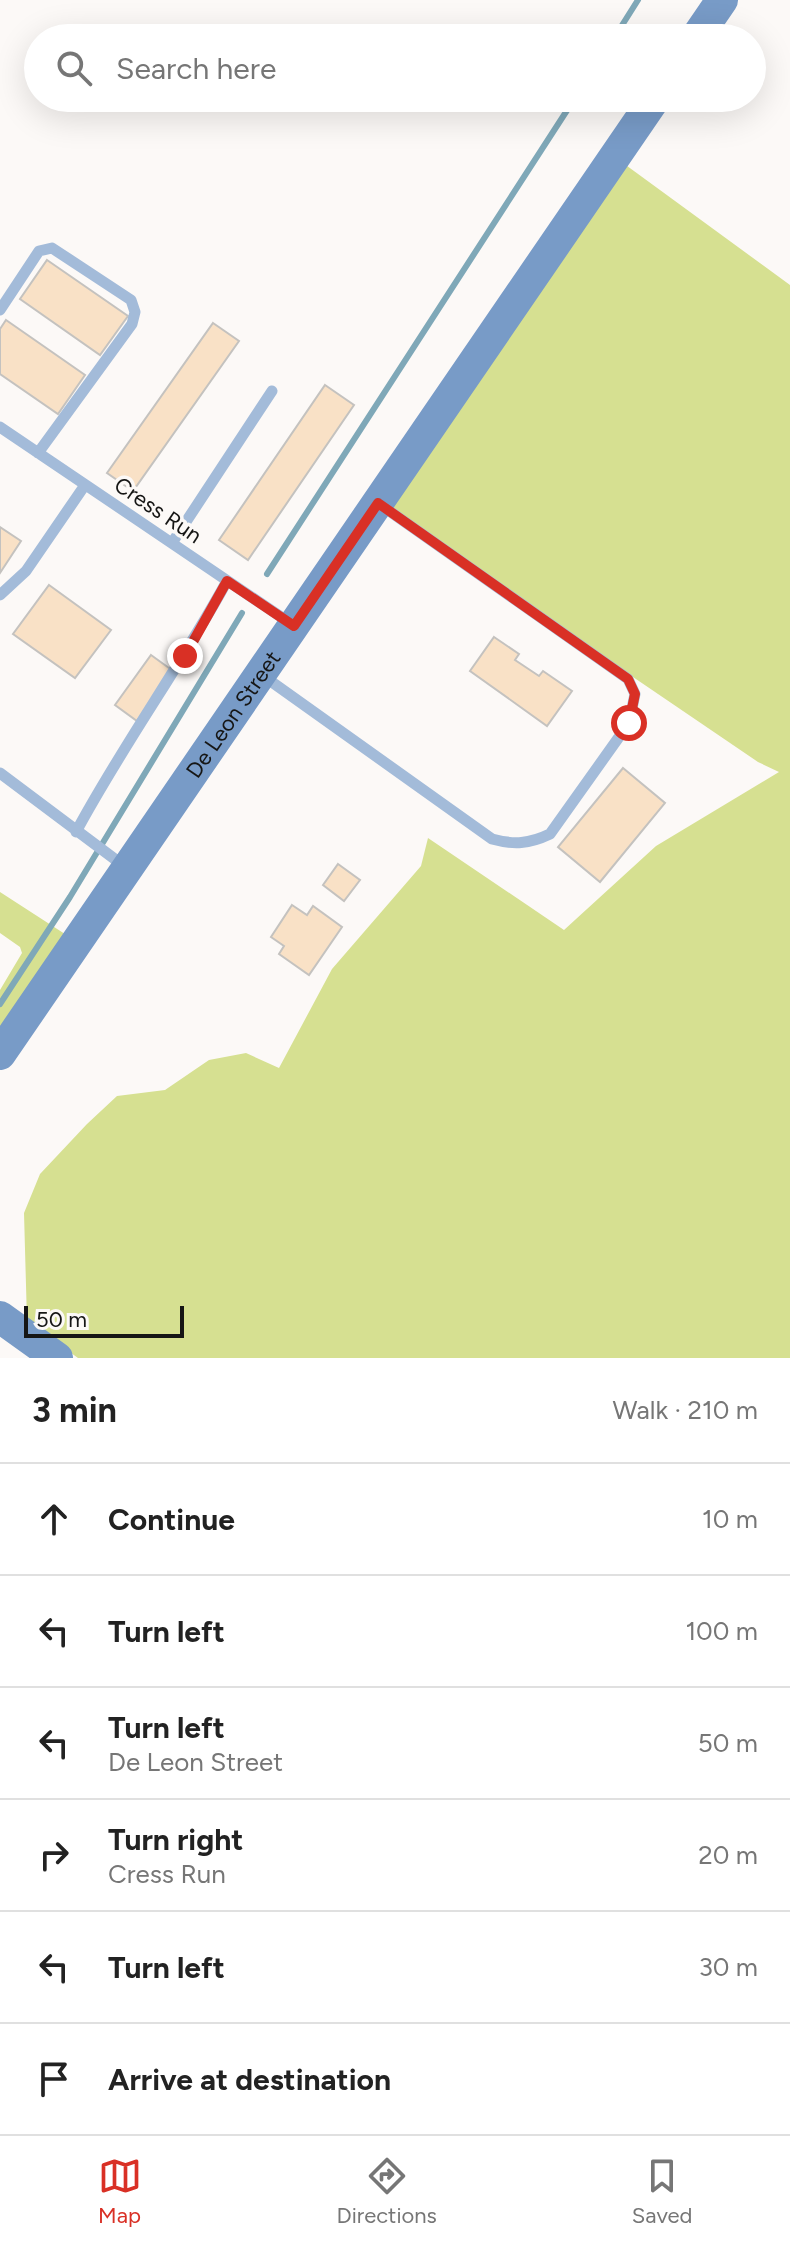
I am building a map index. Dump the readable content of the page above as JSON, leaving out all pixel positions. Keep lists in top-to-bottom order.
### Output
{
  "streets": {
    "street": ["De Leon Street"],
    "lane": ["Cress Run"]
  },
  "crossings": [
    ["Cress Run", "De Leon Street"]
  ],
  "scale_bar": "50 m",
  "page": {
    "search": "Search here",
    "scale": "50 m",
    "heading": ["3 min", "Walk · 210 m"],
    "list": [
      ["Continue", "10 m"],
      ["Turn left", "100 m"],
      ["Turn left", "De Leon Street", "50 m"],
      ["Turn right", "Cress Run", "20 m"],
      ["Turn left", "30 m"],
      "Arrive at destination"
    ],
    "nav": ["Map", "Directions", "Saved"]
  }
}
